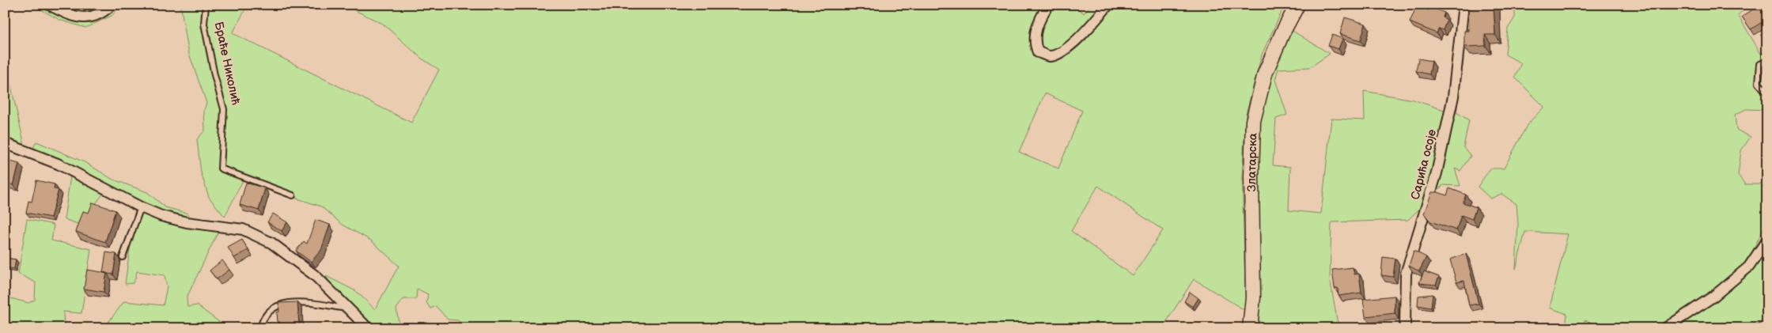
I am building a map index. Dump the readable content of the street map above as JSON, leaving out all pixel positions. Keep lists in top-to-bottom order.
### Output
{
  "streets": {
    "main road": ["Златарска"],
    "street": ["Сарића осоје"],
    "lane": ["Браће Николић"]
  }
}
